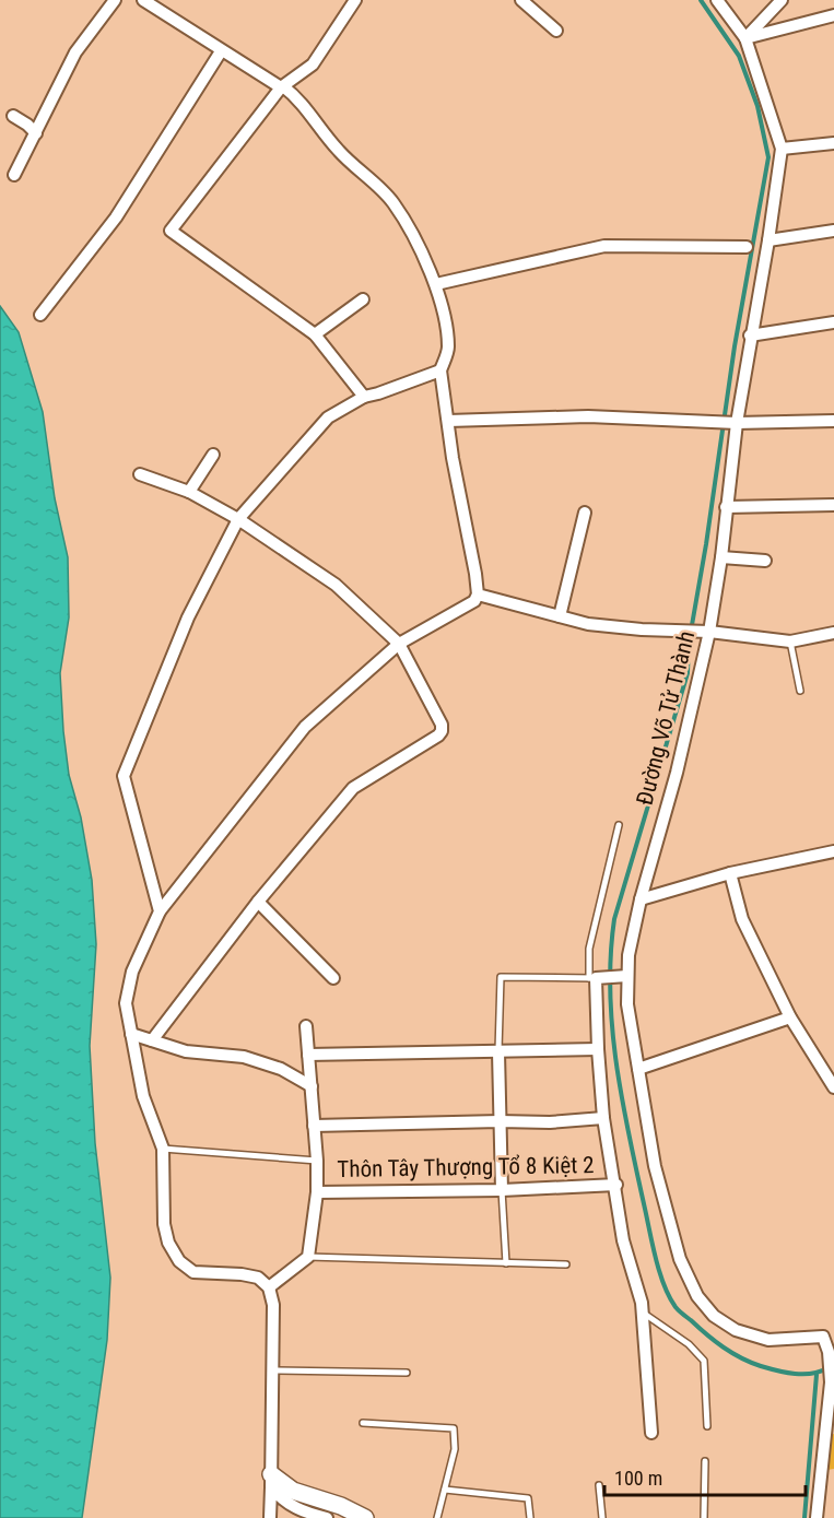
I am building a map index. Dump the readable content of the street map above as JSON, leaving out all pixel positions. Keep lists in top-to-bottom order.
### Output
{
  "streets": {
    "street": ["Đường Võ Tử Thành", "Thôn Tây Thượng Tổ 8 Kiệt 2"]
  },
  "scale_bar": "100 m"
}
